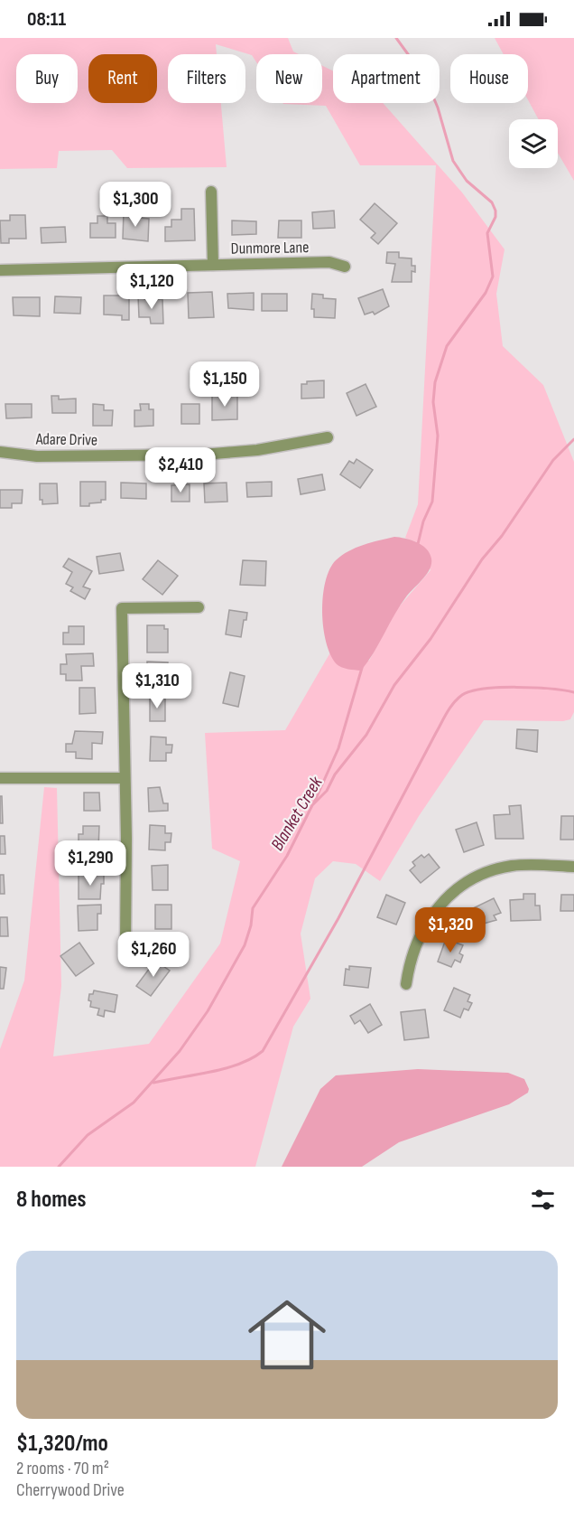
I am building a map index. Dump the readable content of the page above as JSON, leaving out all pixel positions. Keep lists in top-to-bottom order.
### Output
{
  "streets": {
    "street": ["Dunmore Lane", "Adare Drive"]
  },
  "water": ["Blanket Creek"],
  "page": {
    "status": "08:11",
    "chip": [
      "Buy",
      "Rent",
      "Filters",
      "New",
      "Apartment",
      "House"
    ],
    "price": [
      "$1,300",
      "$1,120",
      "$1,150",
      "$2,410",
      "$1,310",
      "$1,290",
      "$1,320",
      "$1,260"
    ],
    "heading": "8 homes",
    "list": [
      {
        "name": "$1,320/mo",
        "note": "2 rooms · 70 m² · Cherrywood Drive"
      }
    ]
  }
}
